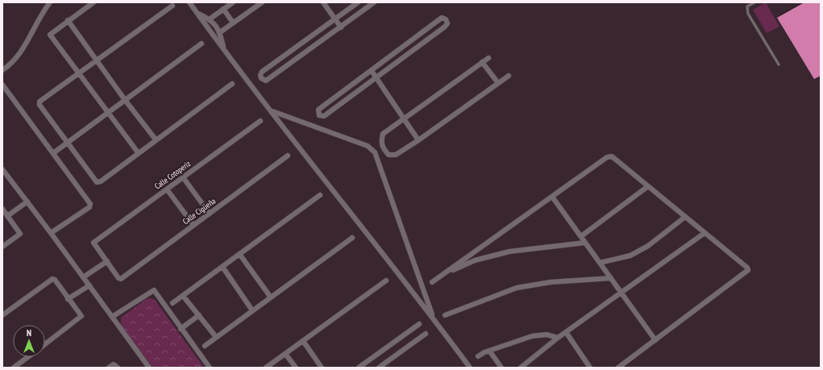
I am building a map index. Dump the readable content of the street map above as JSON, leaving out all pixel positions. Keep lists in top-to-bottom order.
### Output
{
  "streets": {
    "street": ["Calle Cotoperiz", "Calle Cigüeña"]
  },
  "crossings": [
    ["Calle Cotoperiz", "Calle Cigüeña"]
  ],
  "north": "top"
}
